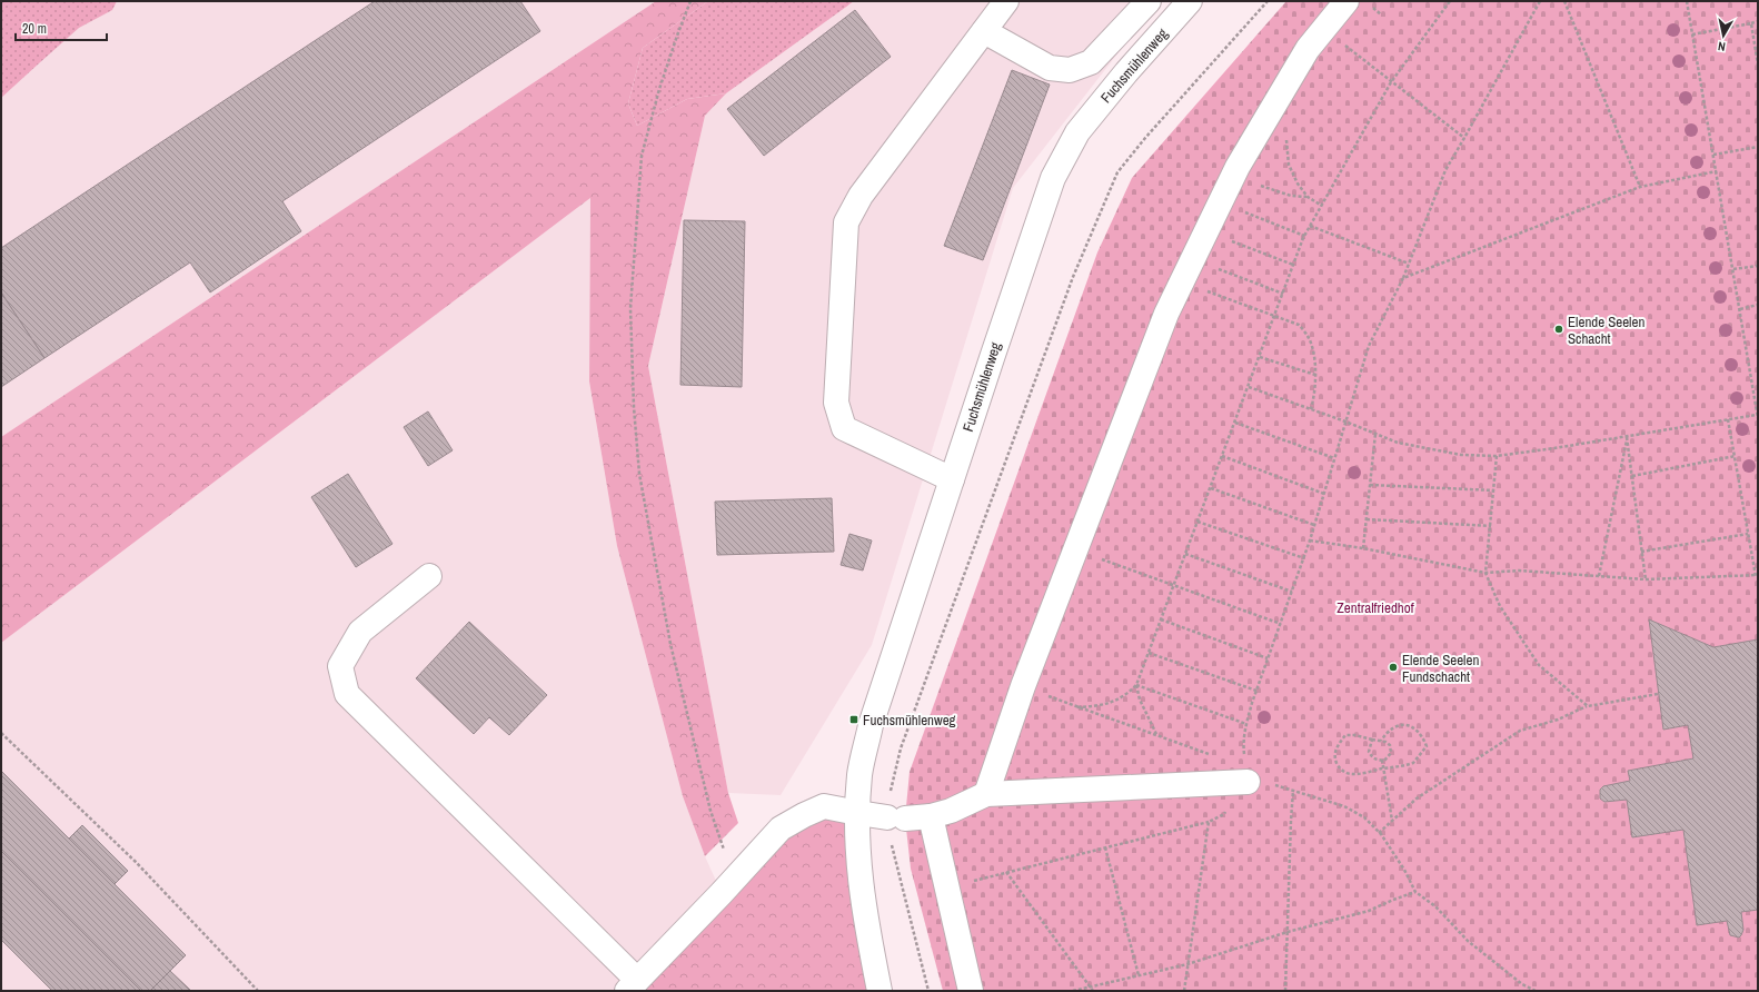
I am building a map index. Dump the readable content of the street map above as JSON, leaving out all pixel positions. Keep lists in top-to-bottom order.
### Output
{
  "streets": {
    "street": ["Fuchsmühlenweg"]
  },
  "parks": ["Zentralfriedhof"],
  "places": {
    "other": ["Elende Seelen Schacht", "Elende Seelen Fundschacht"],
    "transit": ["Fuchsmühlenweg"]
  },
  "scale_bar": "20 m",
  "north": "bottom"
}
